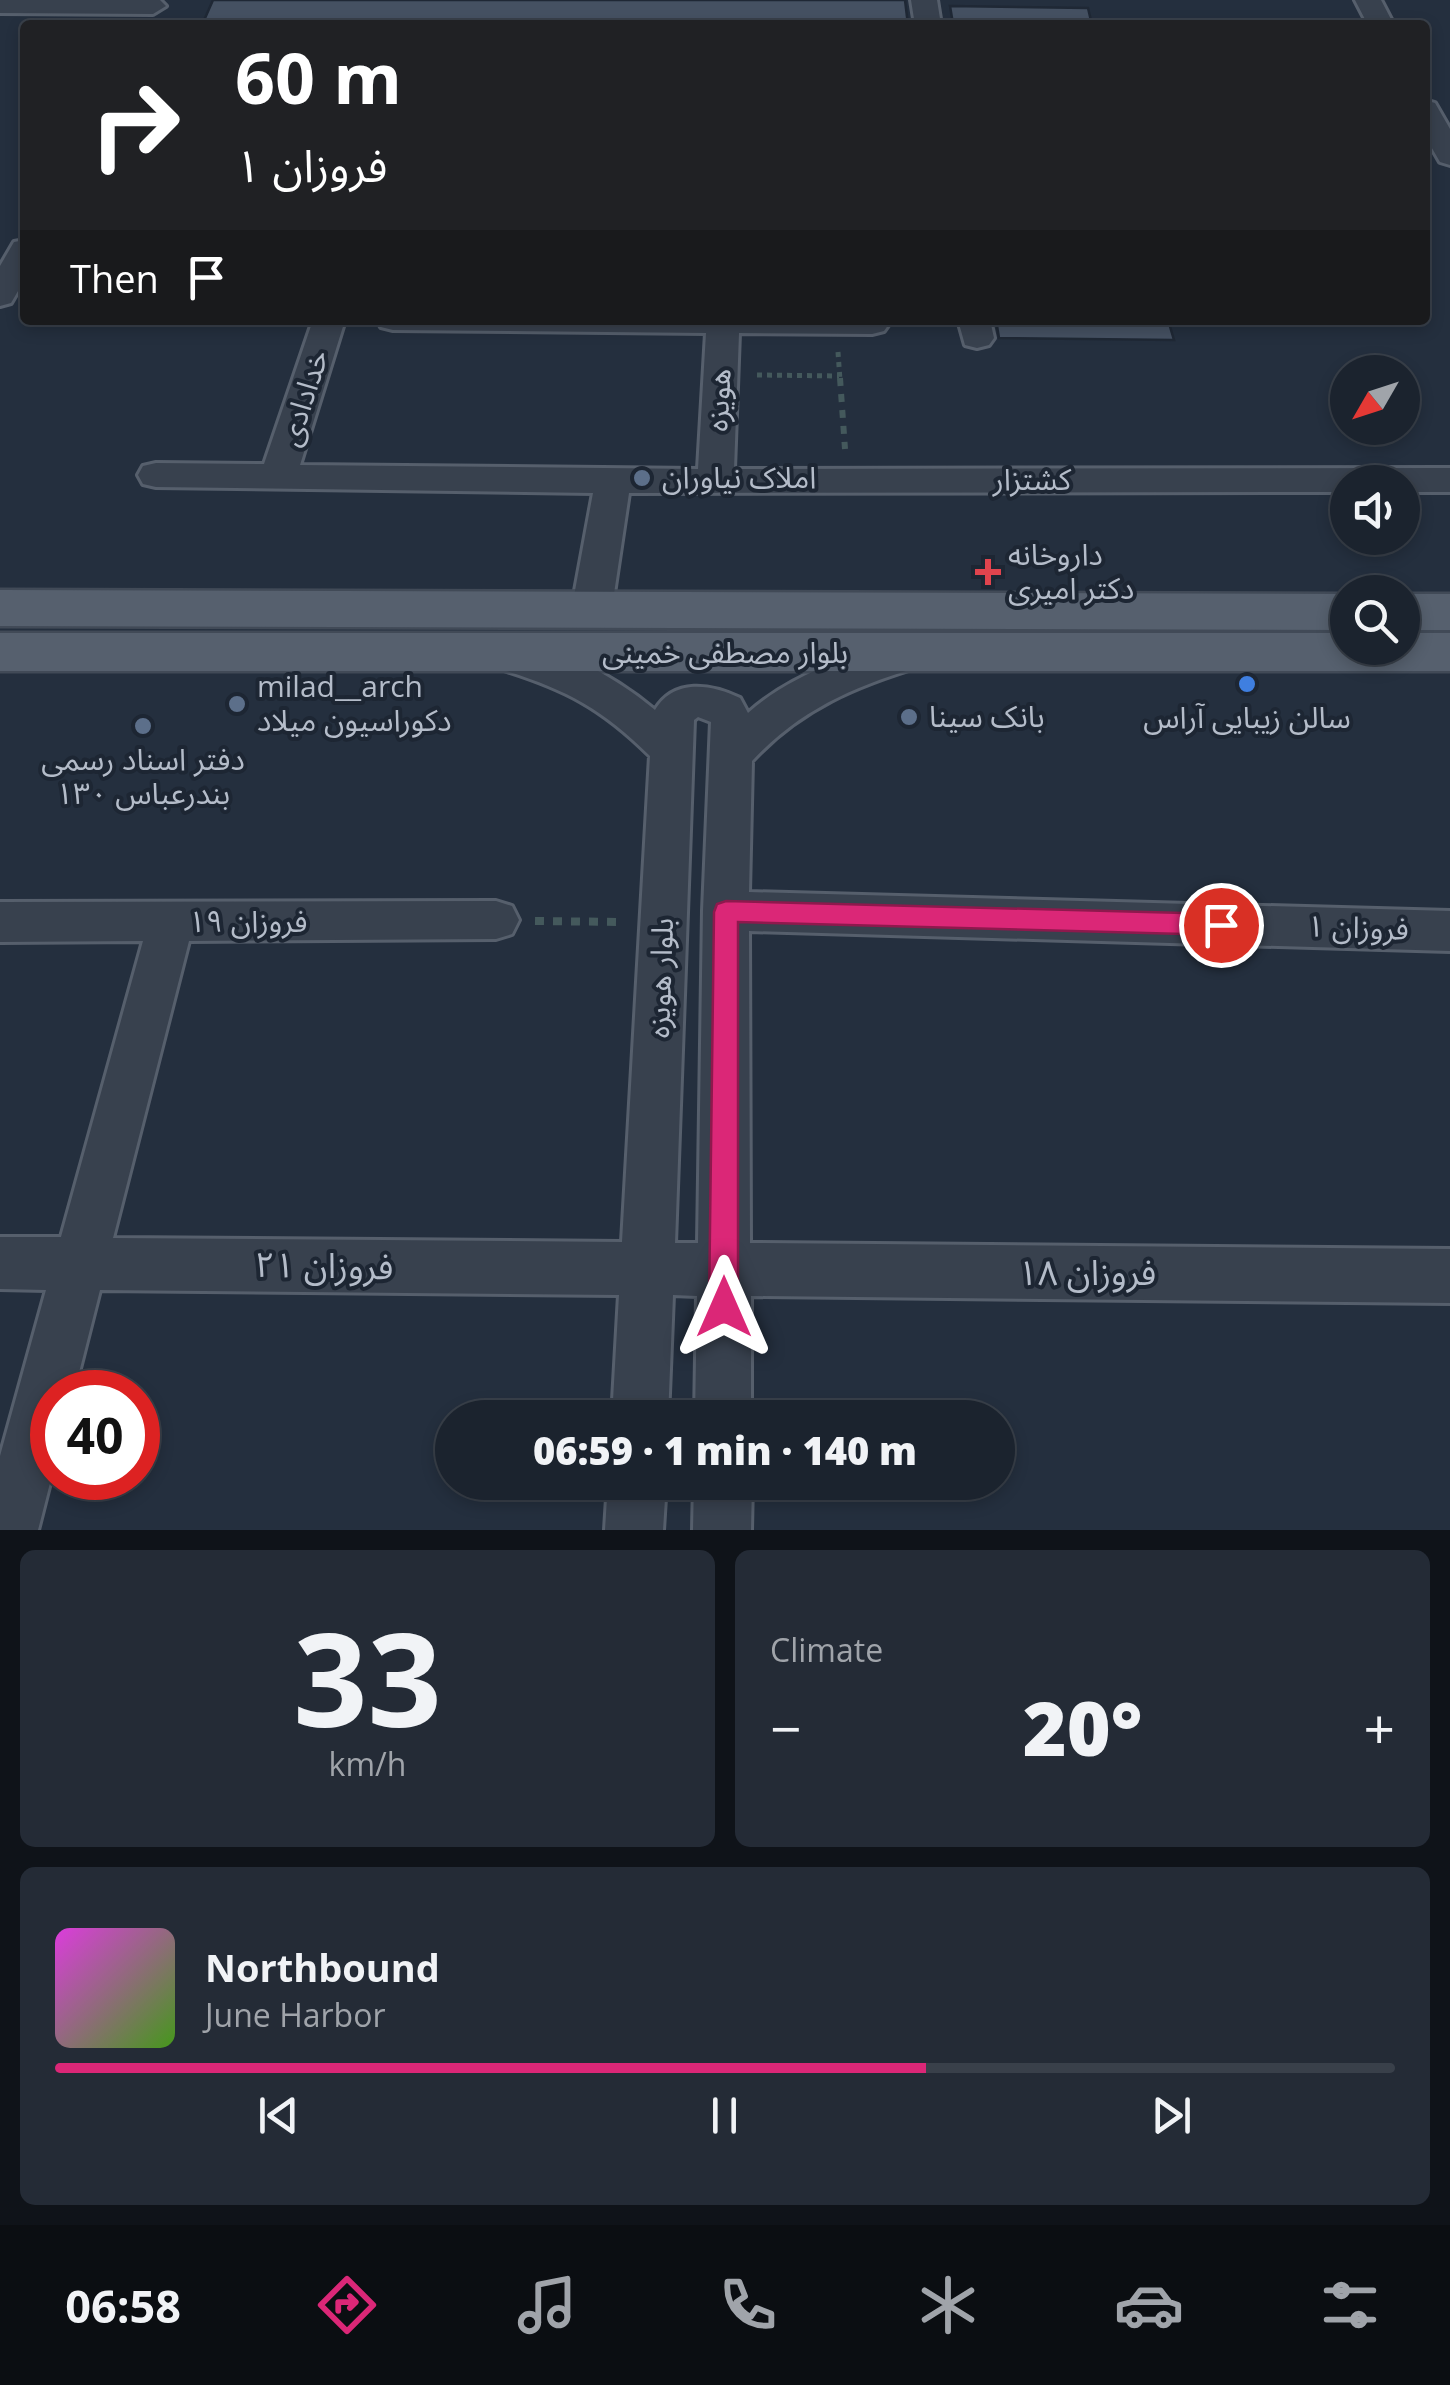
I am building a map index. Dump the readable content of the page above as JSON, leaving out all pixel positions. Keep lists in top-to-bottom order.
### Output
{
  "streets": {
    "main road": ["بلوار مصطفی خمینی"],
    "street": [
      "خدادادی",
      "هویزه",
      "کشتزار",
      "فروزان ۱۹",
      "فروزان ۱",
      "بلوار هویزه",
      "فروزان ۲۱",
      "فروزان ۱۸"
    ]
  },
  "crossings": [
    ["خدادادی", "کشتزار"],
    ["هویزه", "کشتزار"],
    ["بلوار هویزه", "فروزان ۲۱"],
    ["فروزان ۲۱", "فروزان ۱۸"]
  ],
  "places": {
    "other": [
      "املاک نیاوران",
      "سالن زیبایی آراس",
      "milad__arch دکوراسیون میلاد",
      "بانک سینا",
      "دفتر اسناد رسمی ۱۳۰ بندرعباس"
    ],
    "health": ["داروخانه دکتر امیری"]
  },
  "north": "bottom left",
  "page": {
    "turn": ["60 m", "فروزان ۱"],
    "then": "Then",
    "limit": "40",
    "trip": "06:59 · 1 min · 140 m",
    "tile": [
      ["33", "km/h"],
      "Climate"
    ],
    "heat": ["−", "20°", "+"],
    "song": ["Northbound", "June Harbor"],
    "tabs": "06:58"
  }
}
